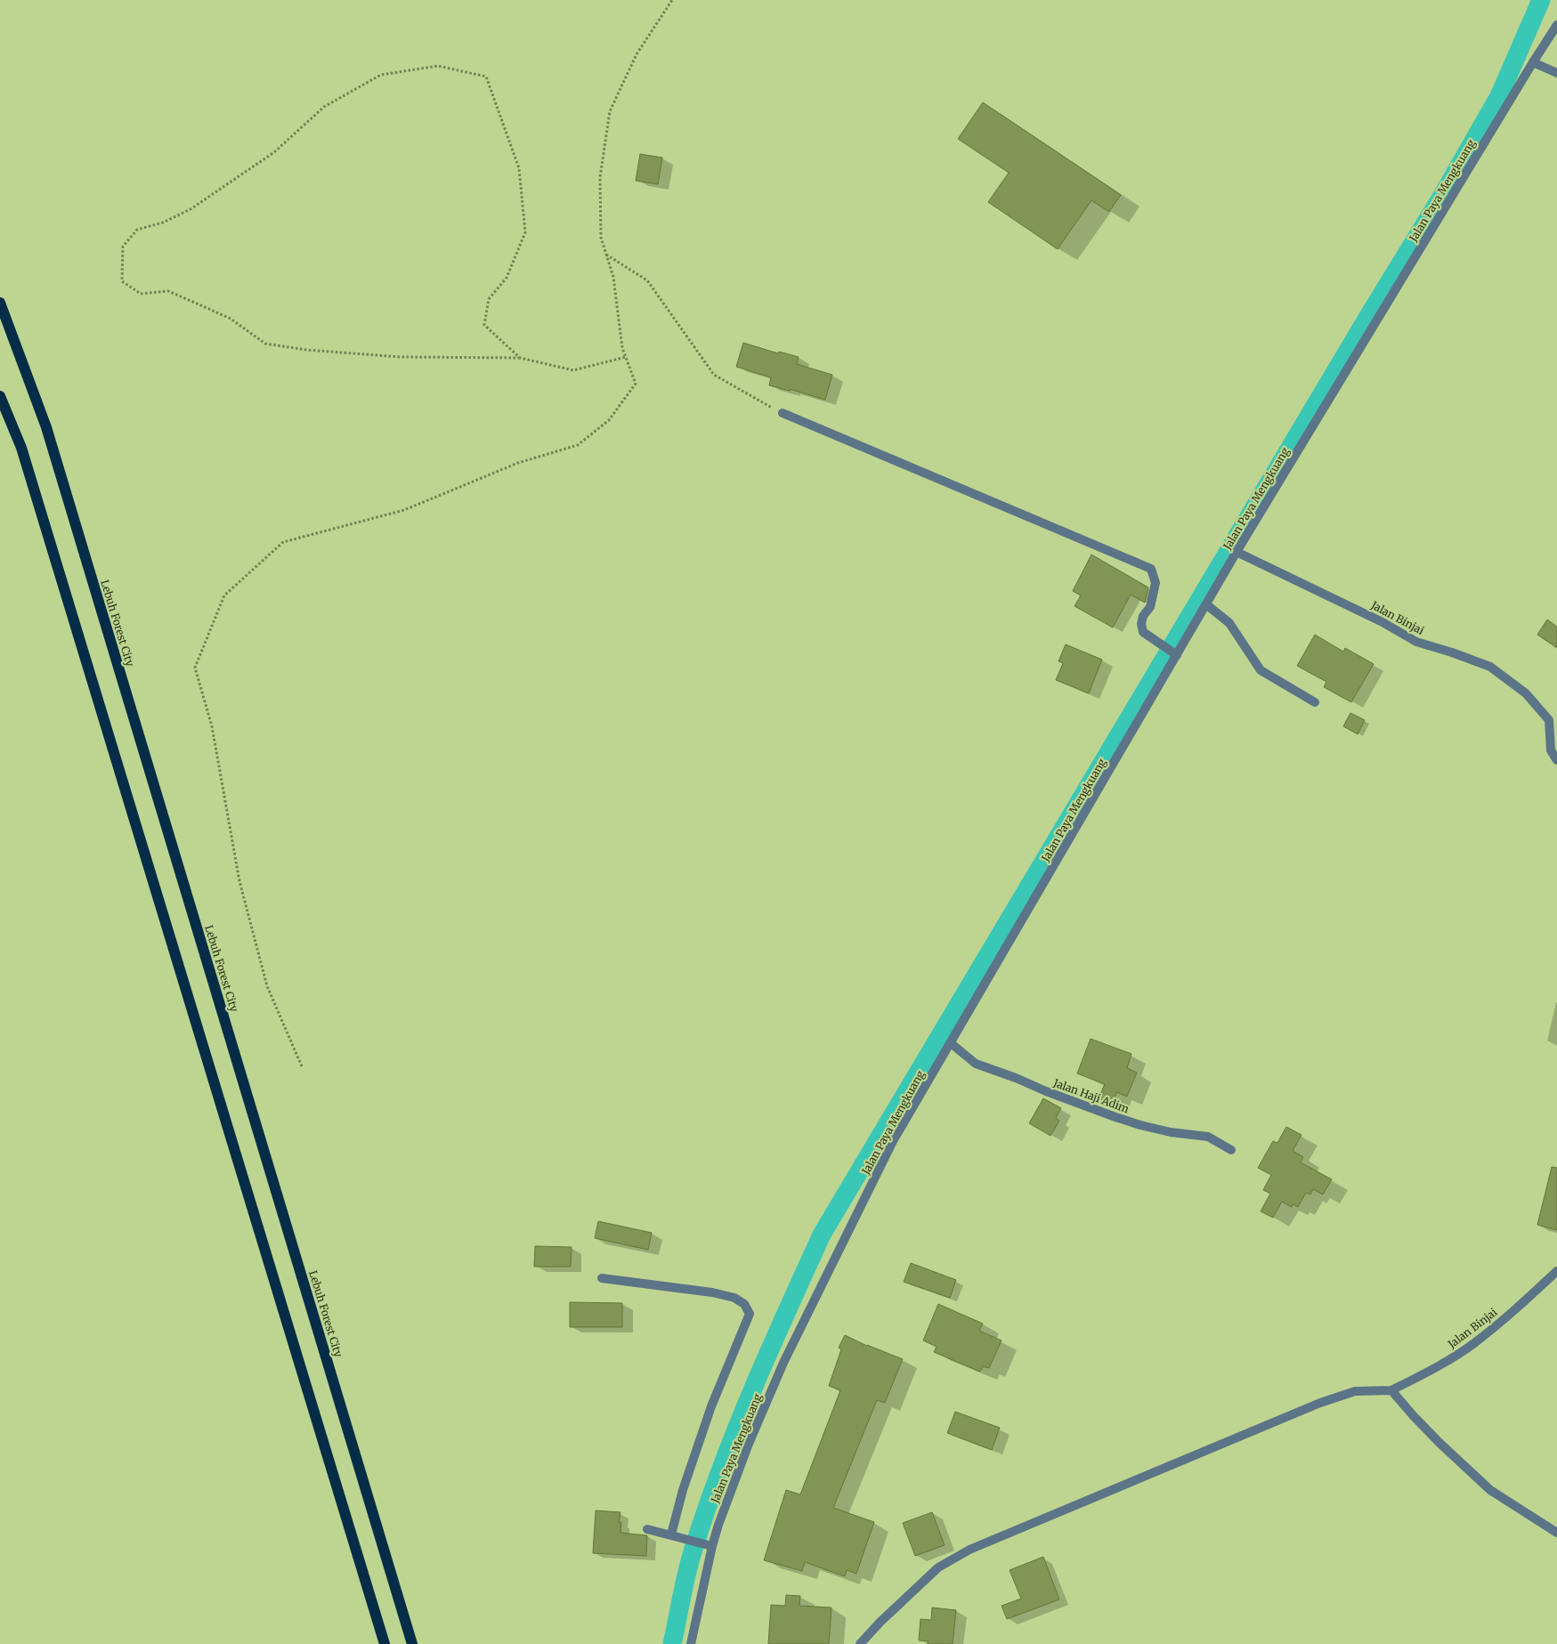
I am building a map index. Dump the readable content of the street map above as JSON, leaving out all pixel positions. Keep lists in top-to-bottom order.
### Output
{
  "streets": {
    "main road": ["Lebuh Forest City"],
    "street": ["Jalan Paya Mengkuang", "Jalan Binjai", "Jalan Haji Adim"]
  },
  "crossings": [
    ["Jalan Paya Mengkuang", "Jalan Binjai"],
    ["Jalan Paya Mengkuang", "Jalan Haji Adim"]
  ]
}
